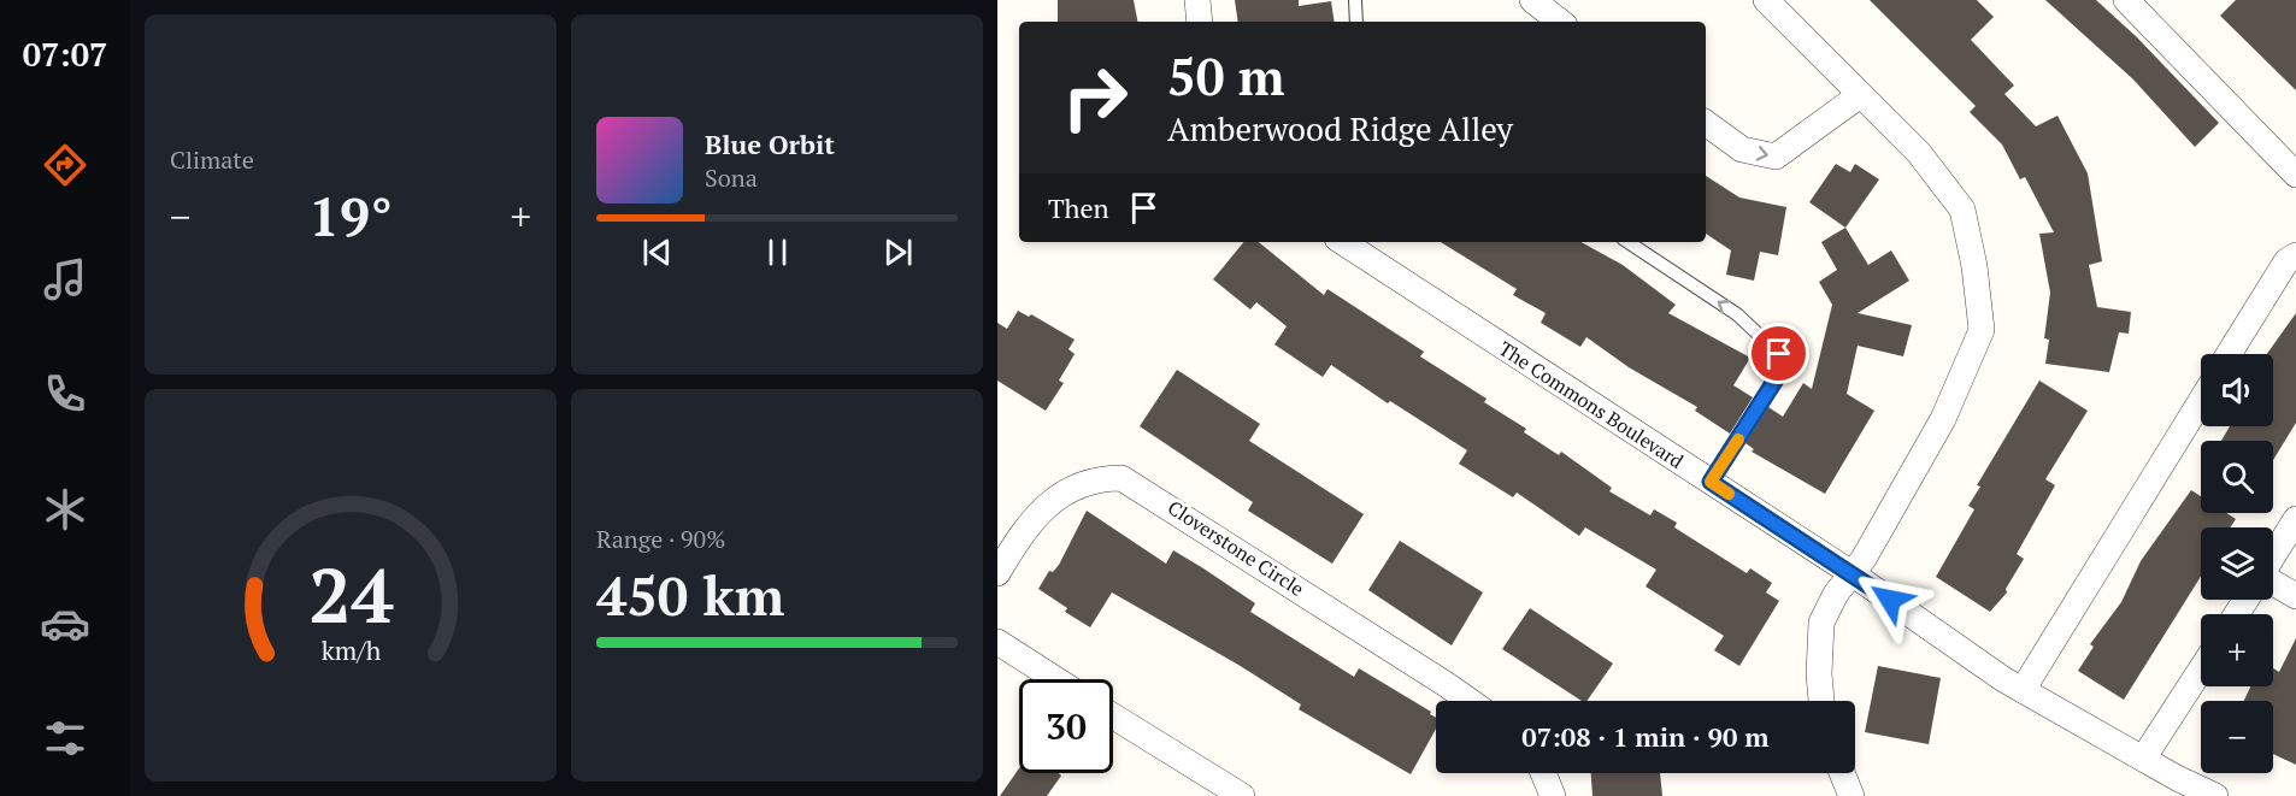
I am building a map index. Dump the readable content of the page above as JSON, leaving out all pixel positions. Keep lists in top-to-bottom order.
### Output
{
  "streets": {
    "street": ["The Commons Boulevard", "Cloverstone Circle"]
  },
  "page": {
    "tabs": "07:07",
    "tile": [
      "Climate",
      ["Range · 90%", "450 km"]
    ],
    "turn": ["50 m", "Amberwood Ridge Alley"],
    "song": ["Blue Orbit", "Sona"],
    "then": "Then",
    "heat": ["−", "19°", "+"],
    "map_buttons": ["+", "−"],
    "limit": "30",
    "trip": "07:08 · 1 min · 90 m",
    "gauge": ["24", "km/h"]
  }
}
